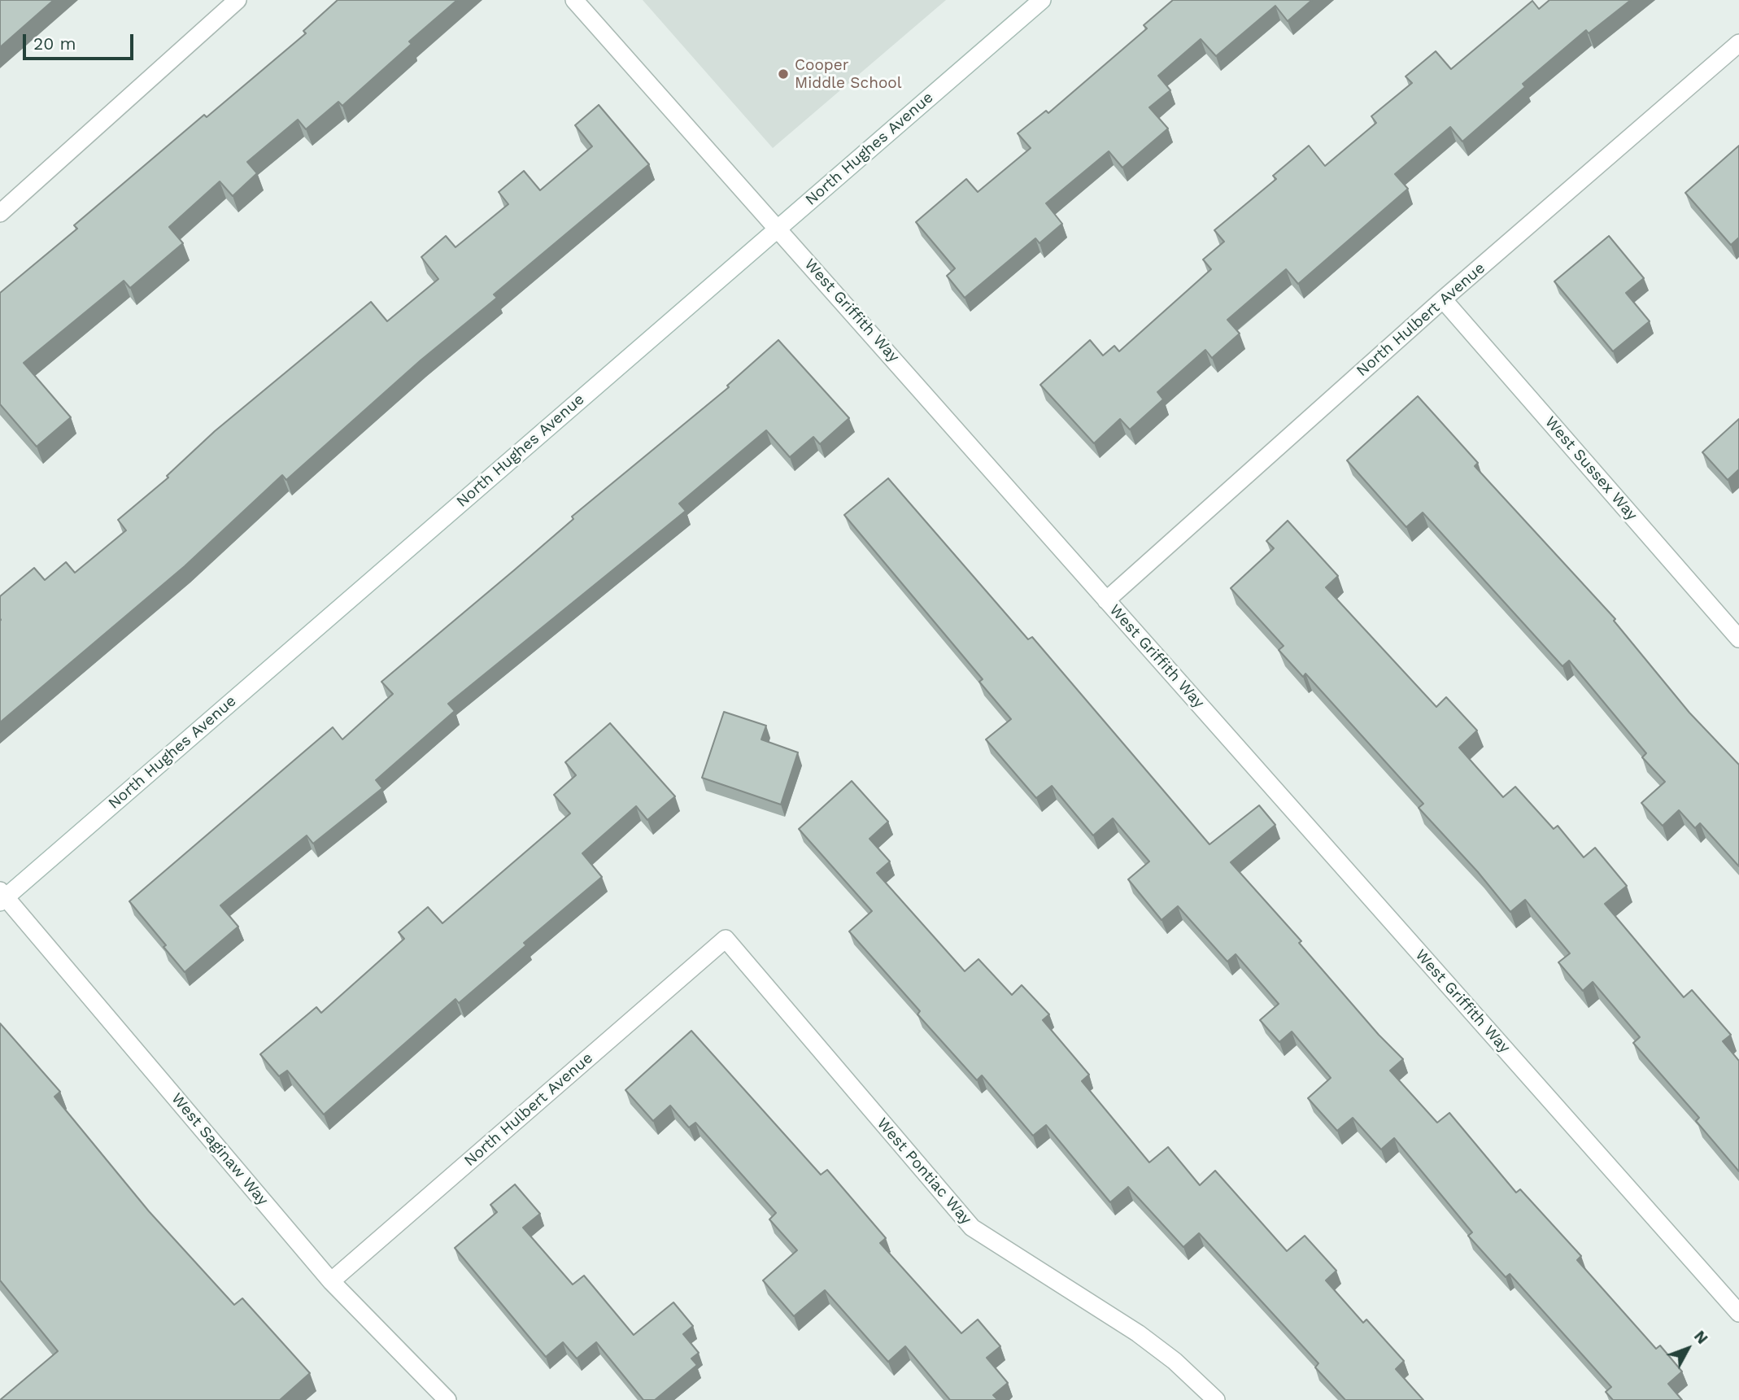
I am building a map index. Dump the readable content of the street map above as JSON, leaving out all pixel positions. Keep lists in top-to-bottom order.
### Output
{
  "streets": {
    "street": [
      "North Hughes Avenue",
      "West Griffith Way",
      "North Hulbert Avenue",
      "West Sussex Way",
      "West Saginaw Way",
      "West Pontiac Way"
    ]
  },
  "crossings": [
    ["North Hughes Avenue", "West Griffith Way"],
    ["North Hughes Avenue", "West Saginaw Way"],
    ["West Griffith Way", "North Hulbert Avenue"],
    ["North Hulbert Avenue", "West Sussex Way"],
    ["North Hulbert Avenue", "West Saginaw Way"],
    ["North Hulbert Avenue", "West Pontiac Way"]
  ],
  "places": ["Cooper Middle School"],
  "scale_bar": "20 m",
  "north": "top right"
}
